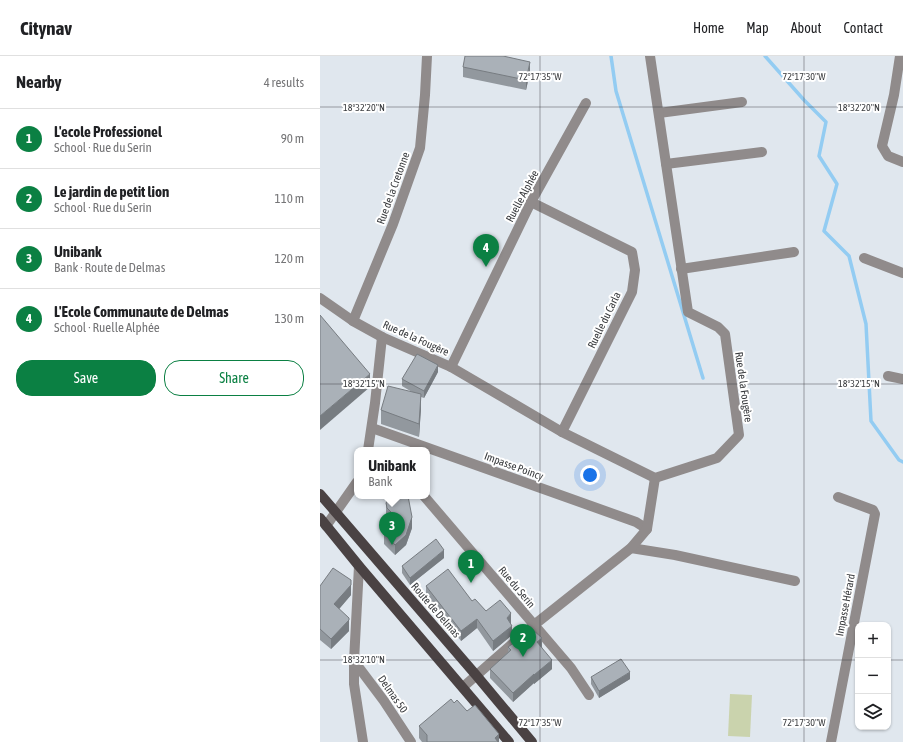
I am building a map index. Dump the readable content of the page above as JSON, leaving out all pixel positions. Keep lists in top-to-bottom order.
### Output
{
  "streets": {
    "main road": ["Route de Delmas"],
    "street": [
      "Rue de la Cretonne",
      "Ruelle Alphée",
      "Ruelle du Carla",
      "Rue de la Fougère",
      "Impasse Poincy",
      "Rue du Serin",
      "Impasse Hérard",
      "Delmas 50"
    ]
  },
  "crossings": [
    ["Rue de la Cretonne", "Rue de la Fougère"],
    ["Ruelle Alphée", "Ruelle du Carla"],
    ["Ruelle Alphée", "Rue de la Fougère"],
    ["Ruelle du Carla", "Rue de la Fougère"]
  ],
  "page": {
    "header": "Citynav",
    "nav": [
      "Home",
      "Map",
      "About",
      "Contact"
    ],
    "heading": ["Nearby", "4 results"],
    "list": [
      {
        "mark": "1",
        "name": "L'ecole Professionel",
        "note": "School · Rue du Serin",
        "value": "90 m"
      },
      {
        "mark": "2",
        "name": "Le jardin de petit lion",
        "note": "School · Rue du Serin",
        "value": "110 m"
      },
      {
        "mark": "3",
        "name": "Unibank",
        "note": "Bank · Route de Delmas",
        "value": "120 m"
      },
      {
        "mark": "4",
        "name": "L'Ecole Communaute de Delmas",
        "note": "School · Ruelle Alphée",
        "value": "130 m"
      }
    ],
    "pins": [
      "4",
      "3",
      "1",
      "2"
    ],
    "buttons": ["Save", "Share"],
    "popup": ["Unibank", "Bank"],
    "map_buttons": ["+", "−"]
  },
  "coordinates": [
    "72°17'35\"W",
    "72°17'30\"W",
    "18°32'20\"N",
    "18°32'15\"N",
    "18°32'10\"N"
  ]
}
